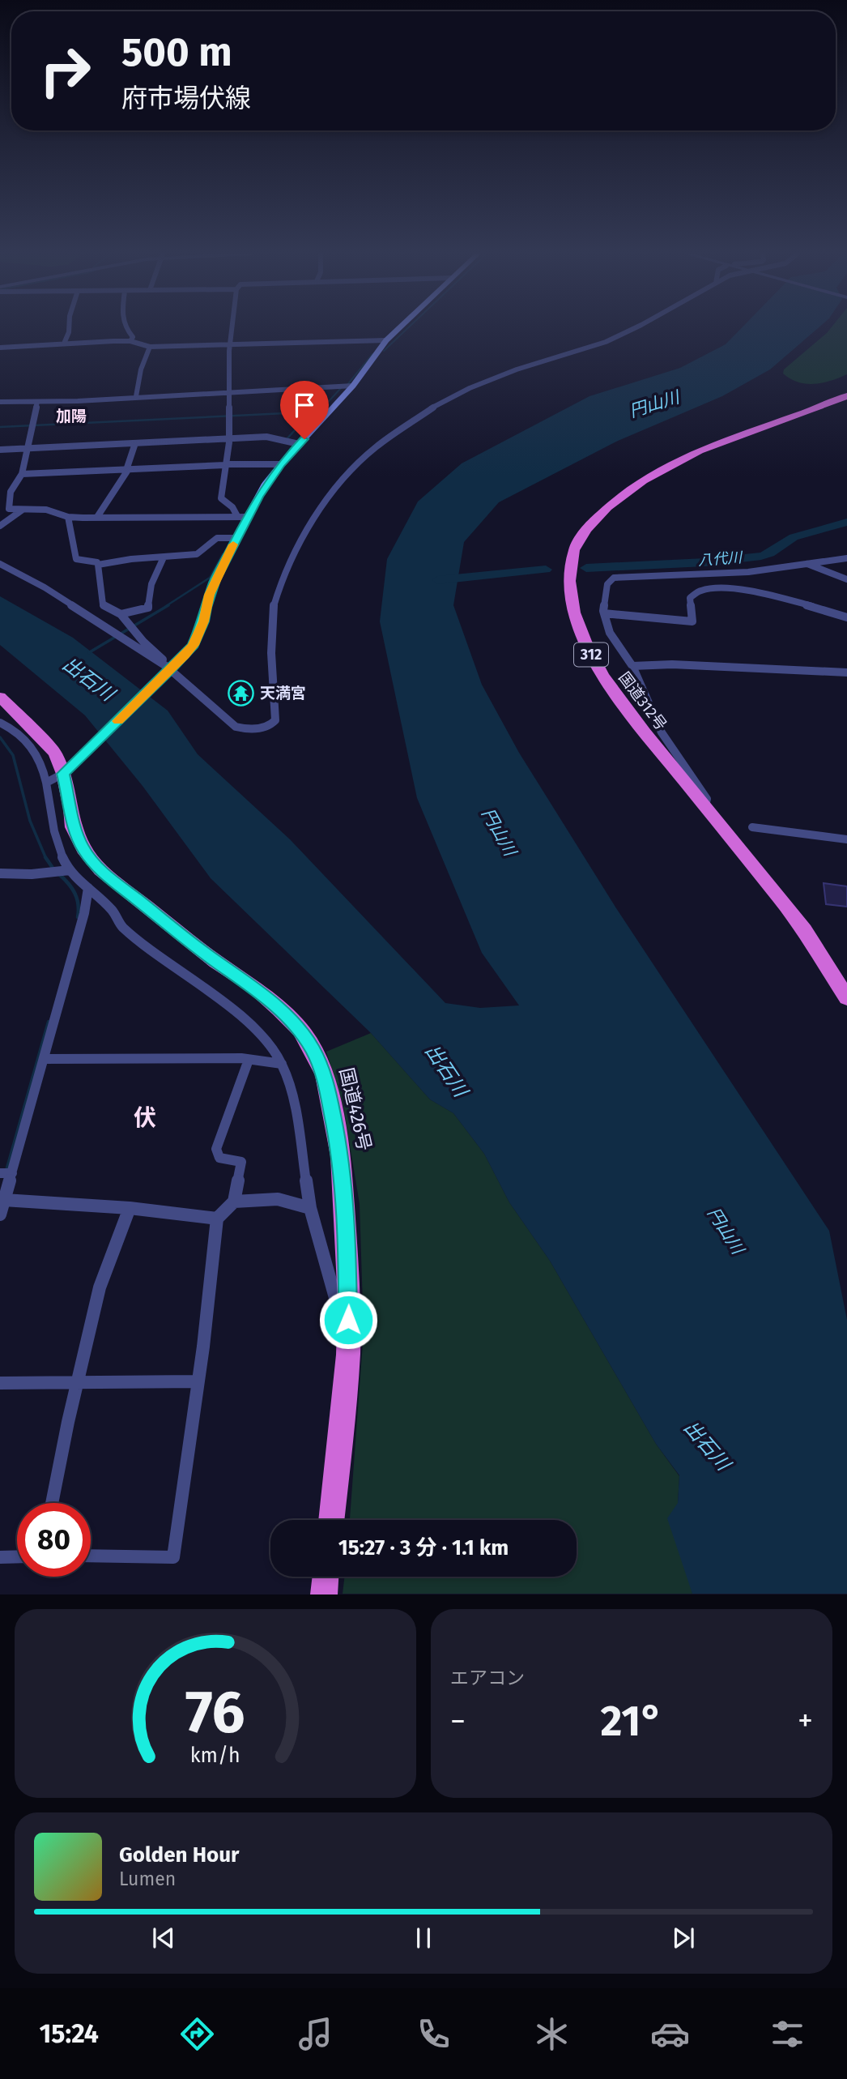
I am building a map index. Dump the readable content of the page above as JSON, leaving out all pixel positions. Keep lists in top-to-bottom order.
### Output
{
  "streets": {
    "highway": ["312", "国道312号", "国道426号"]
  },
  "districts": ["加陽", "伏"],
  "water": ["円山川", "八代川", "出石川"],
  "places": {
    "temple": ["天満宮"]
  },
  "page": {
    "turn": ["500 m", "府市場伏線"],
    "limit": "80",
    "trip": "15:27 · 3 分 · 1.1 km",
    "tile": "エアコン",
    "heat": ["−", "21°", "+"],
    "song": ["Golden Hour", "Lumen"],
    "tabs": "15:24",
    "gauge": ["76", "km/h"]
  }
}
